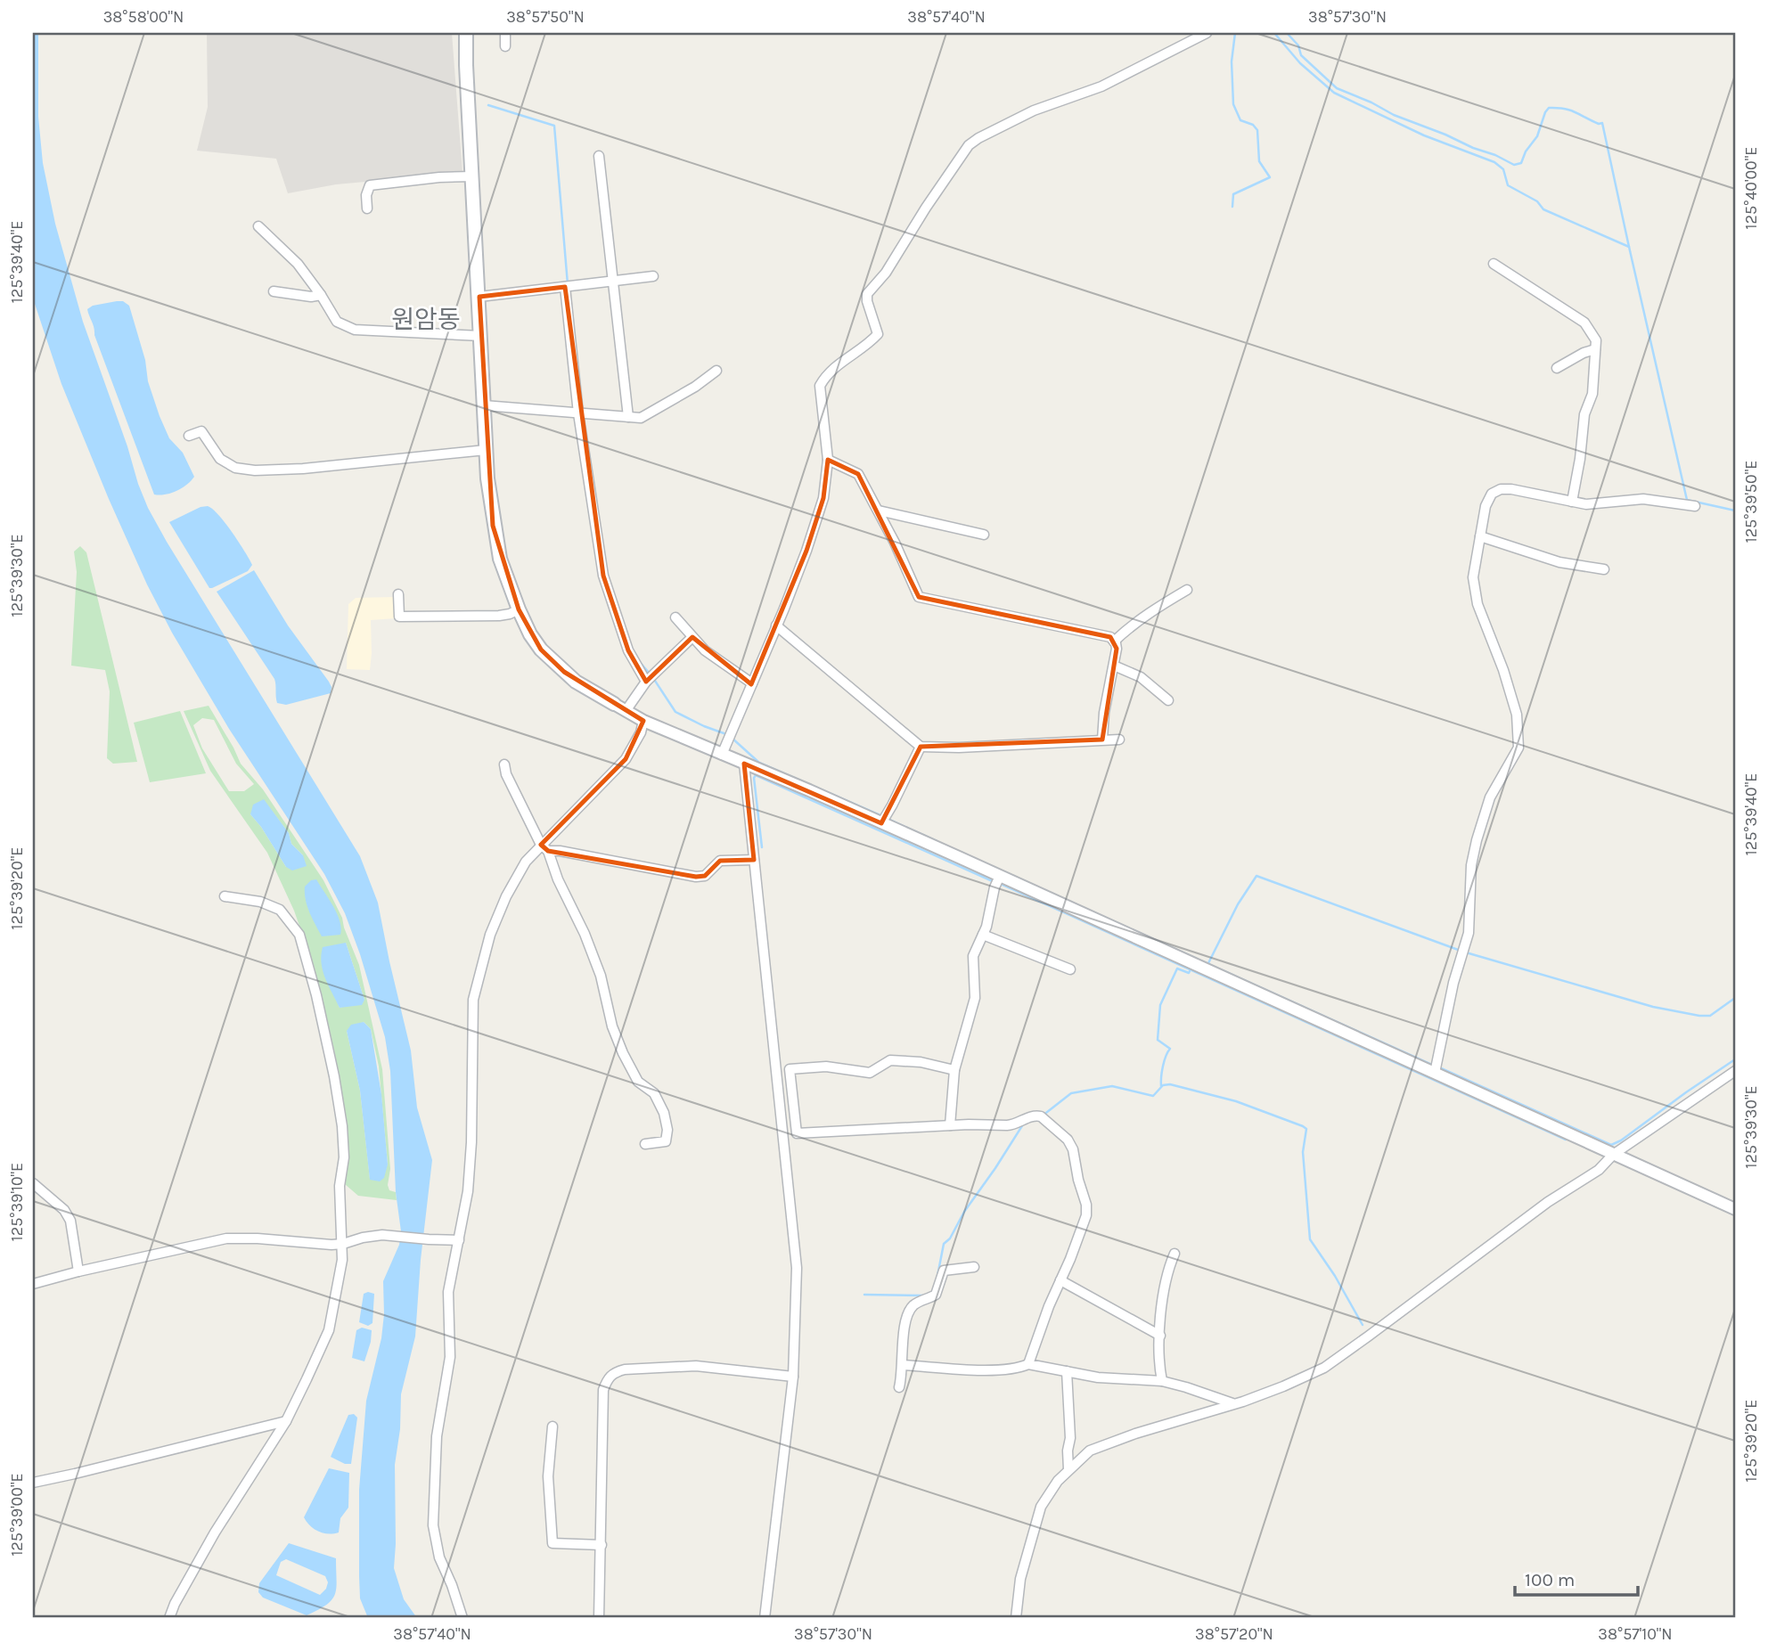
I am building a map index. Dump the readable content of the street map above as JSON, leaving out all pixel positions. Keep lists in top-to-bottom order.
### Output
{
  "districts": ["원암동"],
  "scale_bar": "100 m",
  "coordinates": [
    "38°58'00\"N",
    "38°57'50\"N",
    "38°57'40\"N",
    "38°57'30\"N",
    "125°40'00\"E",
    "125°39'40\"E",
    "125°39'50\"E",
    "125°39'30\"E",
    "125°39'20\"E",
    "125°39'10\"E",
    "125°39'00\"E",
    "38°57'20\"N",
    "38°57'10\"N"
  ]
}
